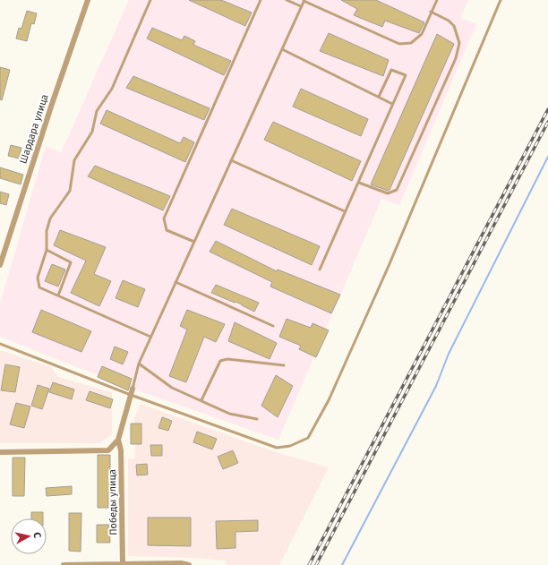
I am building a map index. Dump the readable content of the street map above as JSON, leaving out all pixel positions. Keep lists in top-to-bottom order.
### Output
{
  "streets": {
    "street": ["Шардара улица", "Победы улица"]
  },
  "north": "right"
}
